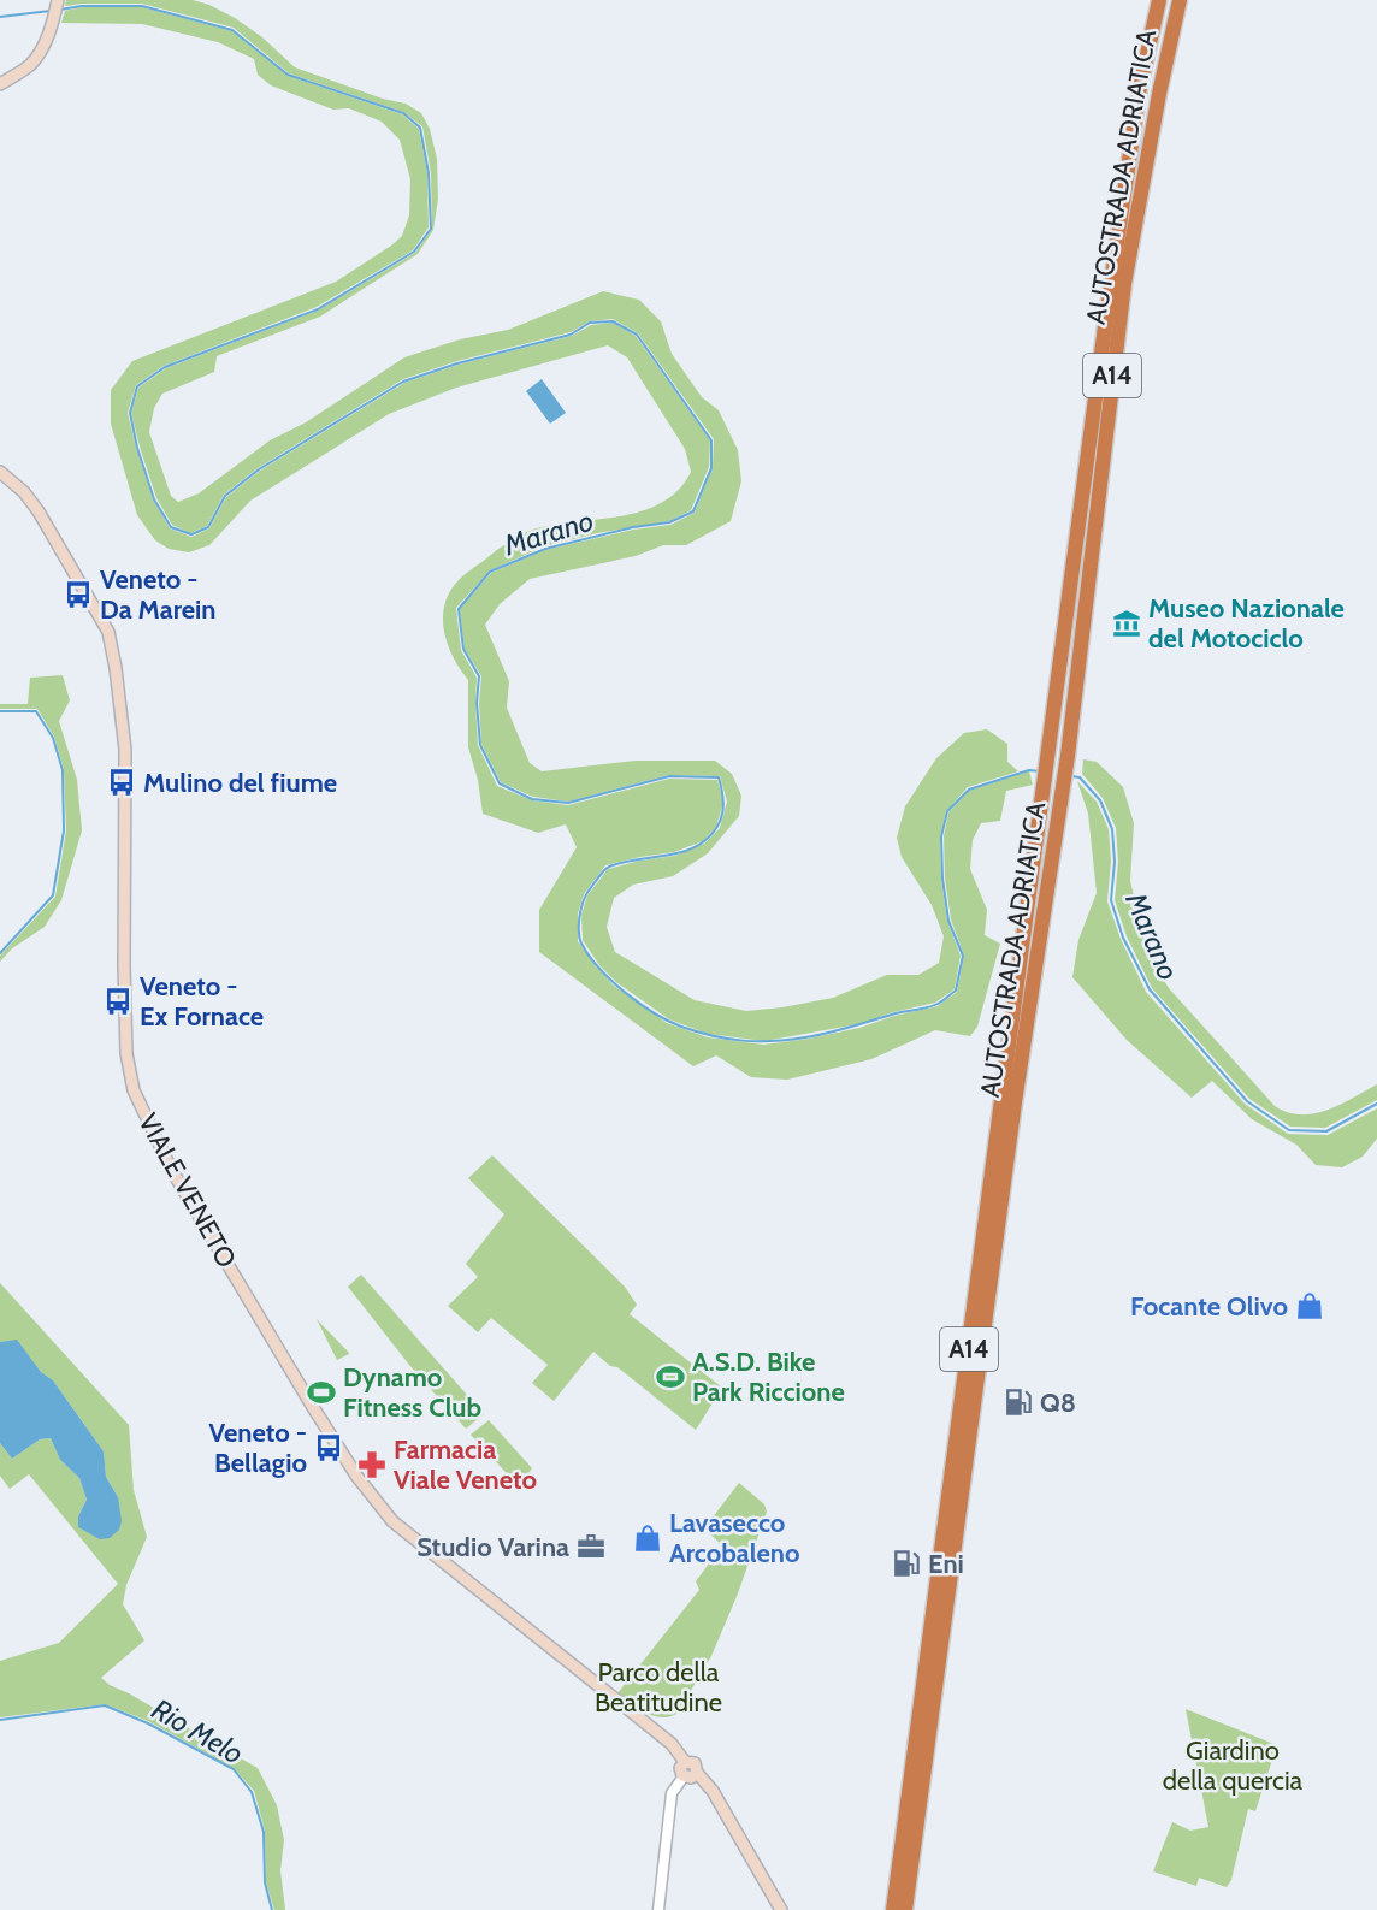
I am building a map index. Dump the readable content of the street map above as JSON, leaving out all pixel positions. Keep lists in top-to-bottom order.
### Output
{
  "streets": {
    "highway": ["AUTOSTRADA ADRIATICA", "A14"],
    "main road": ["VIALE VENETO"]
  },
  "water": ["Marano", "Rio Melo"],
  "parks": ["Parco della Beatitudine", "Giardino della quercia"],
  "places": {
    "bus stop": [
      "Veneto - Da Marein",
      "Mulino del fiume",
      "Veneto - Ex Fornace",
      "Veneto - Bellagio"
    ],
    "museum": ["Museo Nazionale del Motociclo"],
    "shop": ["Focante Olivo", "Lavasecco Arcobaleno"],
    "sports": ["A.S.D. Bike Park Riccione", "Dynamo Fitness Club"],
    "fuel station": ["Q8", "Eni"],
    "pharmacy": ["Farmacia Viale Veneto"],
    "office": ["Studio Varina"]
  }
}
